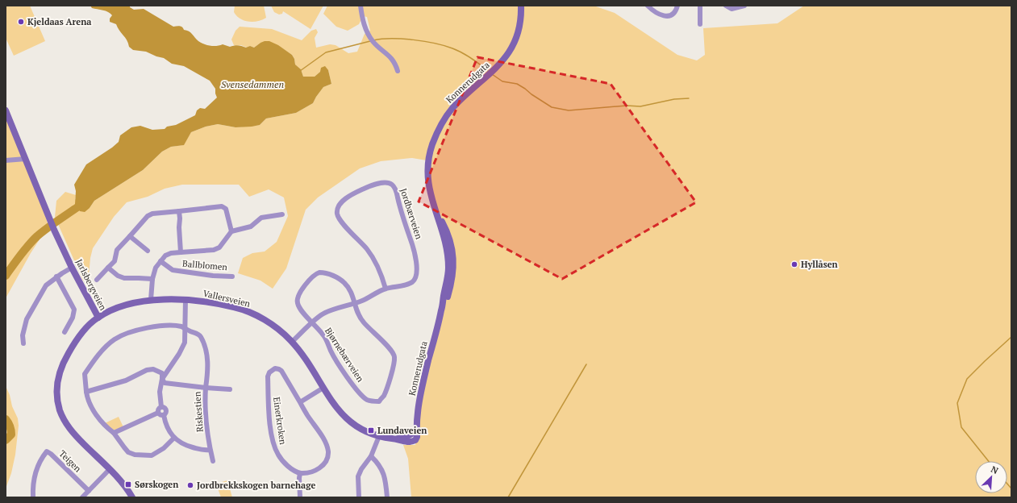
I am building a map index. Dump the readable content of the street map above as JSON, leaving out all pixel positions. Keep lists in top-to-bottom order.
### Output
{
  "streets": {
    "main road": ["Konnerudgata", "Jarlsbergveien", "Vallersveien"],
    "street": [
      "Jordbærveien",
      "Ballblomen",
      "Bjørnebærveien",
      "Riskestien",
      "Einerkroken",
      "Teigen"
    ]
  },
  "crossings": [
    ["Konnerudgata", "Vallersveien"],
    ["Jarlsbergveien", "Vallersveien"]
  ],
  "water": ["Svensedammen"],
  "places": {
    "other": ["Kjeldaas Arena", "Hyllåsen", "Jordbrekkskogen barnehage"],
    "transit": ["Lundaveien", "Sørskogen"]
  },
  "north": "top right"
}
